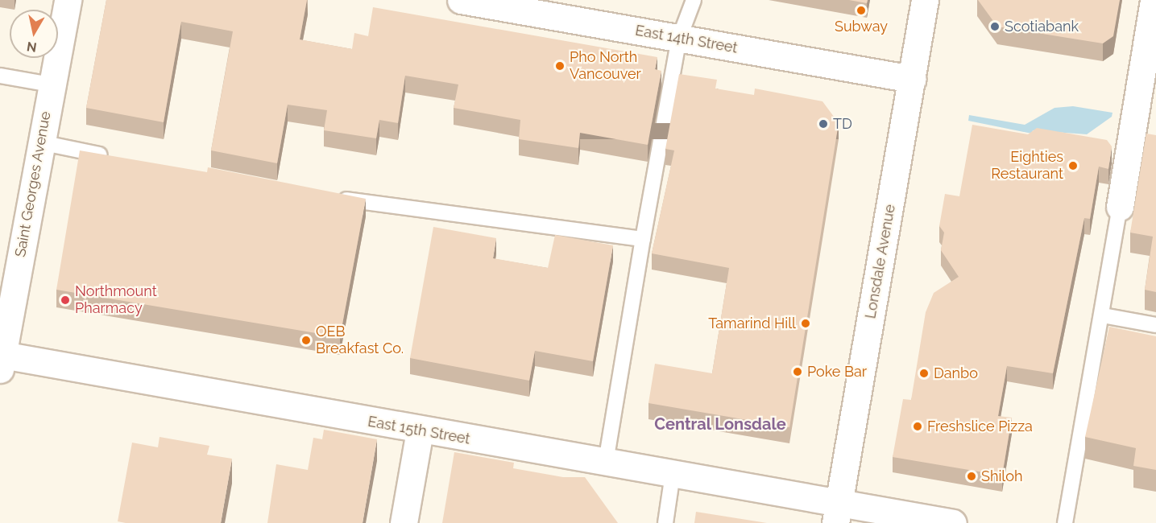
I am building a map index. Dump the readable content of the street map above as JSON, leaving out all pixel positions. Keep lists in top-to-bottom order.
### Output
{
  "streets": {
    "street": [
      "East 14th Street",
      "Saint Georges Avenue",
      "Lonsdale Avenue",
      "East 15th Street"
    ]
  },
  "crossings": [
    ["East 14th Street", "Lonsdale Avenue"],
    ["Saint Georges Avenue", "East 15th Street"],
    ["Lonsdale Avenue", "East 15th Street"]
  ],
  "districts": ["Central Lonsdale"],
  "places": [
    "Subway",
    "Scotiabank",
    "Pho North Vancouver",
    "TD",
    "Eighties Restaurant",
    "Northmount Pharmacy",
    "Tamarind Hill",
    "OEB Breakfast Co.",
    "Poke Bar",
    "Danbo",
    "Freshslice Pizza",
    "Shiloh"
  ],
  "north": "bottom"
}
